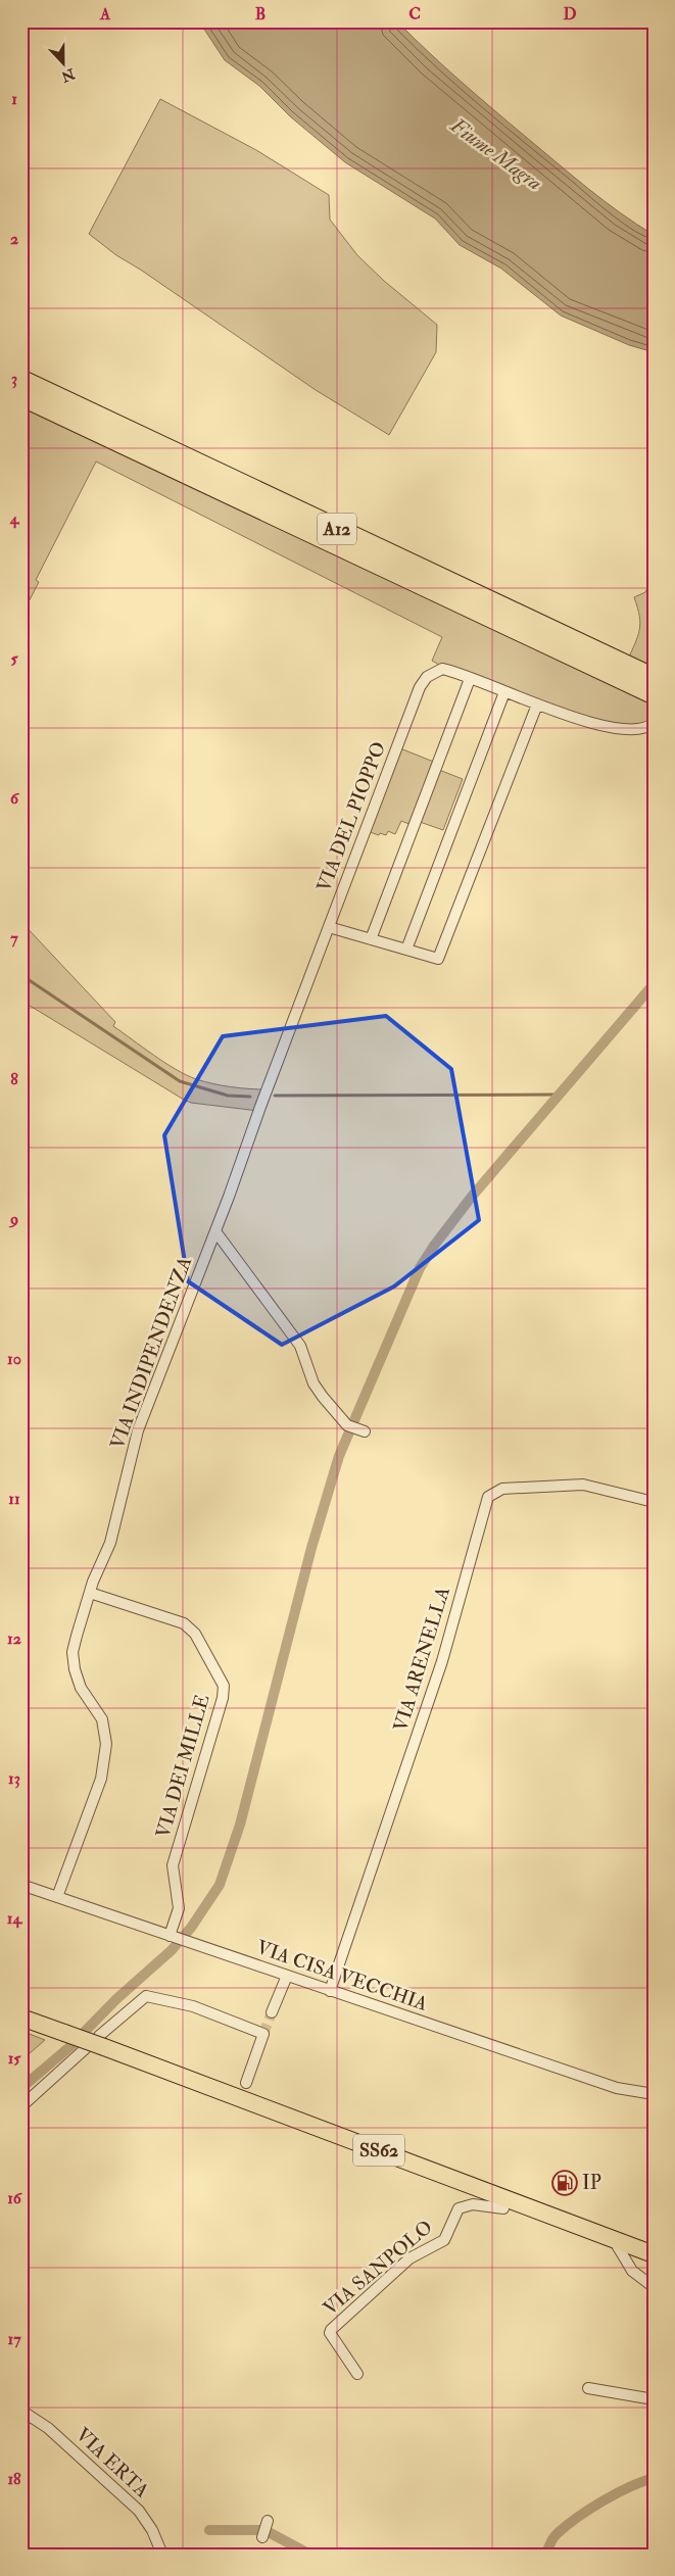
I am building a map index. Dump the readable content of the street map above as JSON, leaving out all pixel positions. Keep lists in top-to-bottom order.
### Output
{
  "streets": {
    "highway": ["A12"],
    "main road": ["SS62"],
    "street": [
      "VIA DEL PIOPPO",
      "VIA INDIPENDENZA",
      "VIA ARENELLA",
      "VIA DEI MILLE",
      "VIA CISA VECCHIA",
      "VIA SANPOLO",
      "VIA ERTA"
    ]
  },
  "crossings": [
    ["VIA DEL PIOPPO", "VIA INDIPENDENZA"],
    ["VIA INDIPENDENZA", "VIA DEI MILLE"],
    ["VIA INDIPENDENZA", "VIA CISA VECCHIA"],
    ["VIA ARENELLA", "VIA CISA VECCHIA"],
    ["VIA DEI MILLE", "VIA CISA VECCHIA"],
    ["SS62", "VIA SANPOLO"]
  ],
  "water": ["Fiume Magra"],
  "places": {
    "fuel station": ["IP"]
  },
  "north": "bottom",
  "grid": {
    "columns": [
      "A",
      "B",
      "C",
      "D"
    ],
    "rows": [
      "1",
      "2",
      "3",
      "4",
      "5",
      "6",
      "7",
      "8",
      "9",
      "10",
      "11",
      "12",
      "13",
      "14",
      "15",
      "16",
      "17",
      "18"
    ]
  }
}
